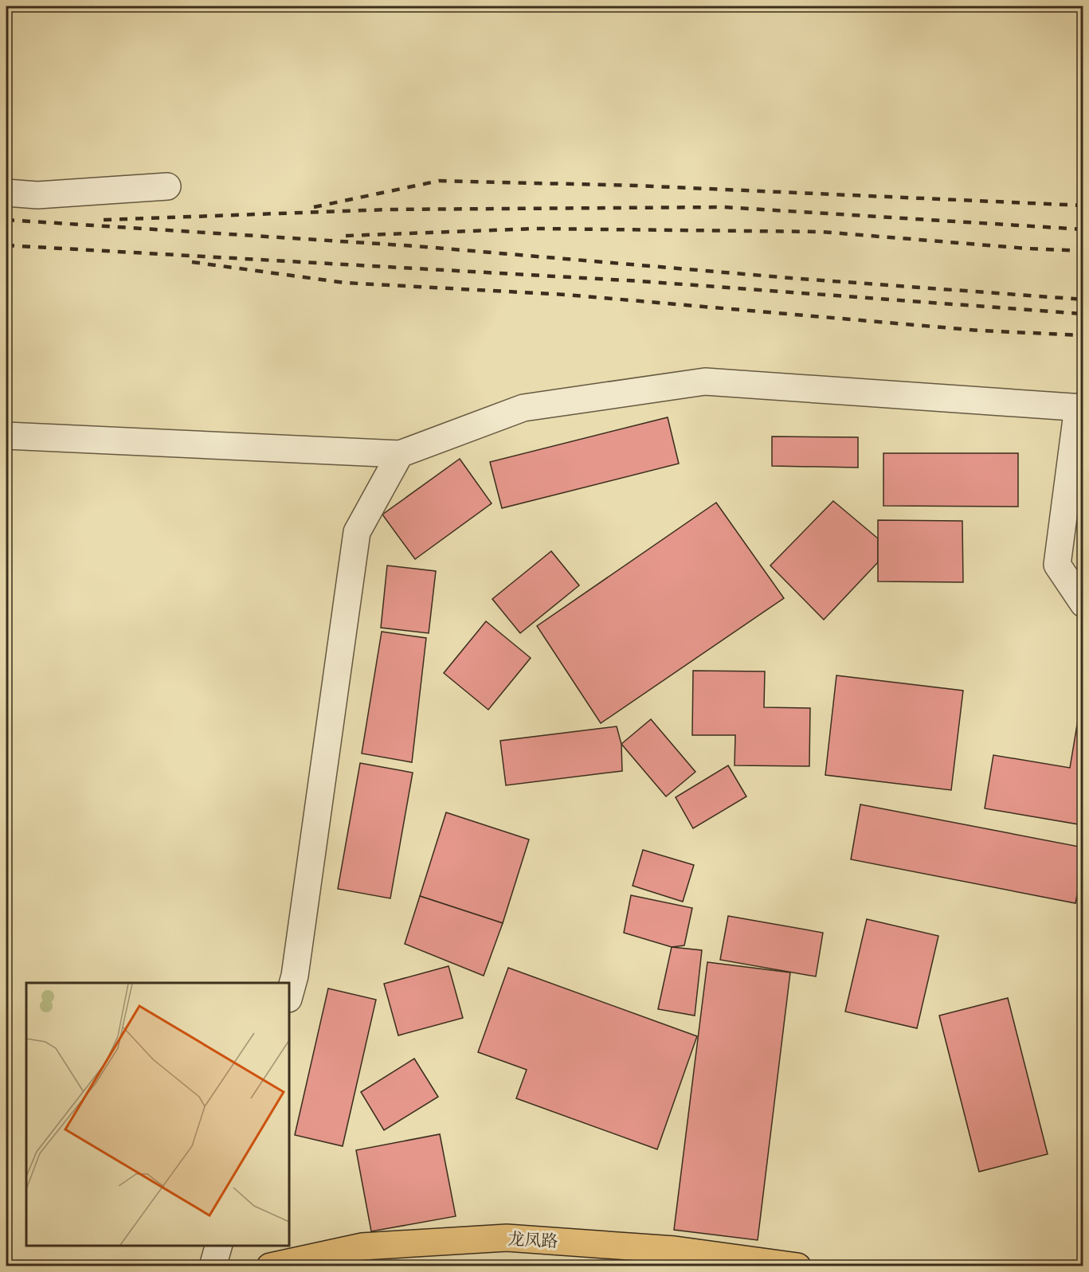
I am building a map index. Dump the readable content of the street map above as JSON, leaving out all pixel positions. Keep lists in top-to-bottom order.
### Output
{
  "streets": {
    "main road": ["龙凤路"]
  }
}
